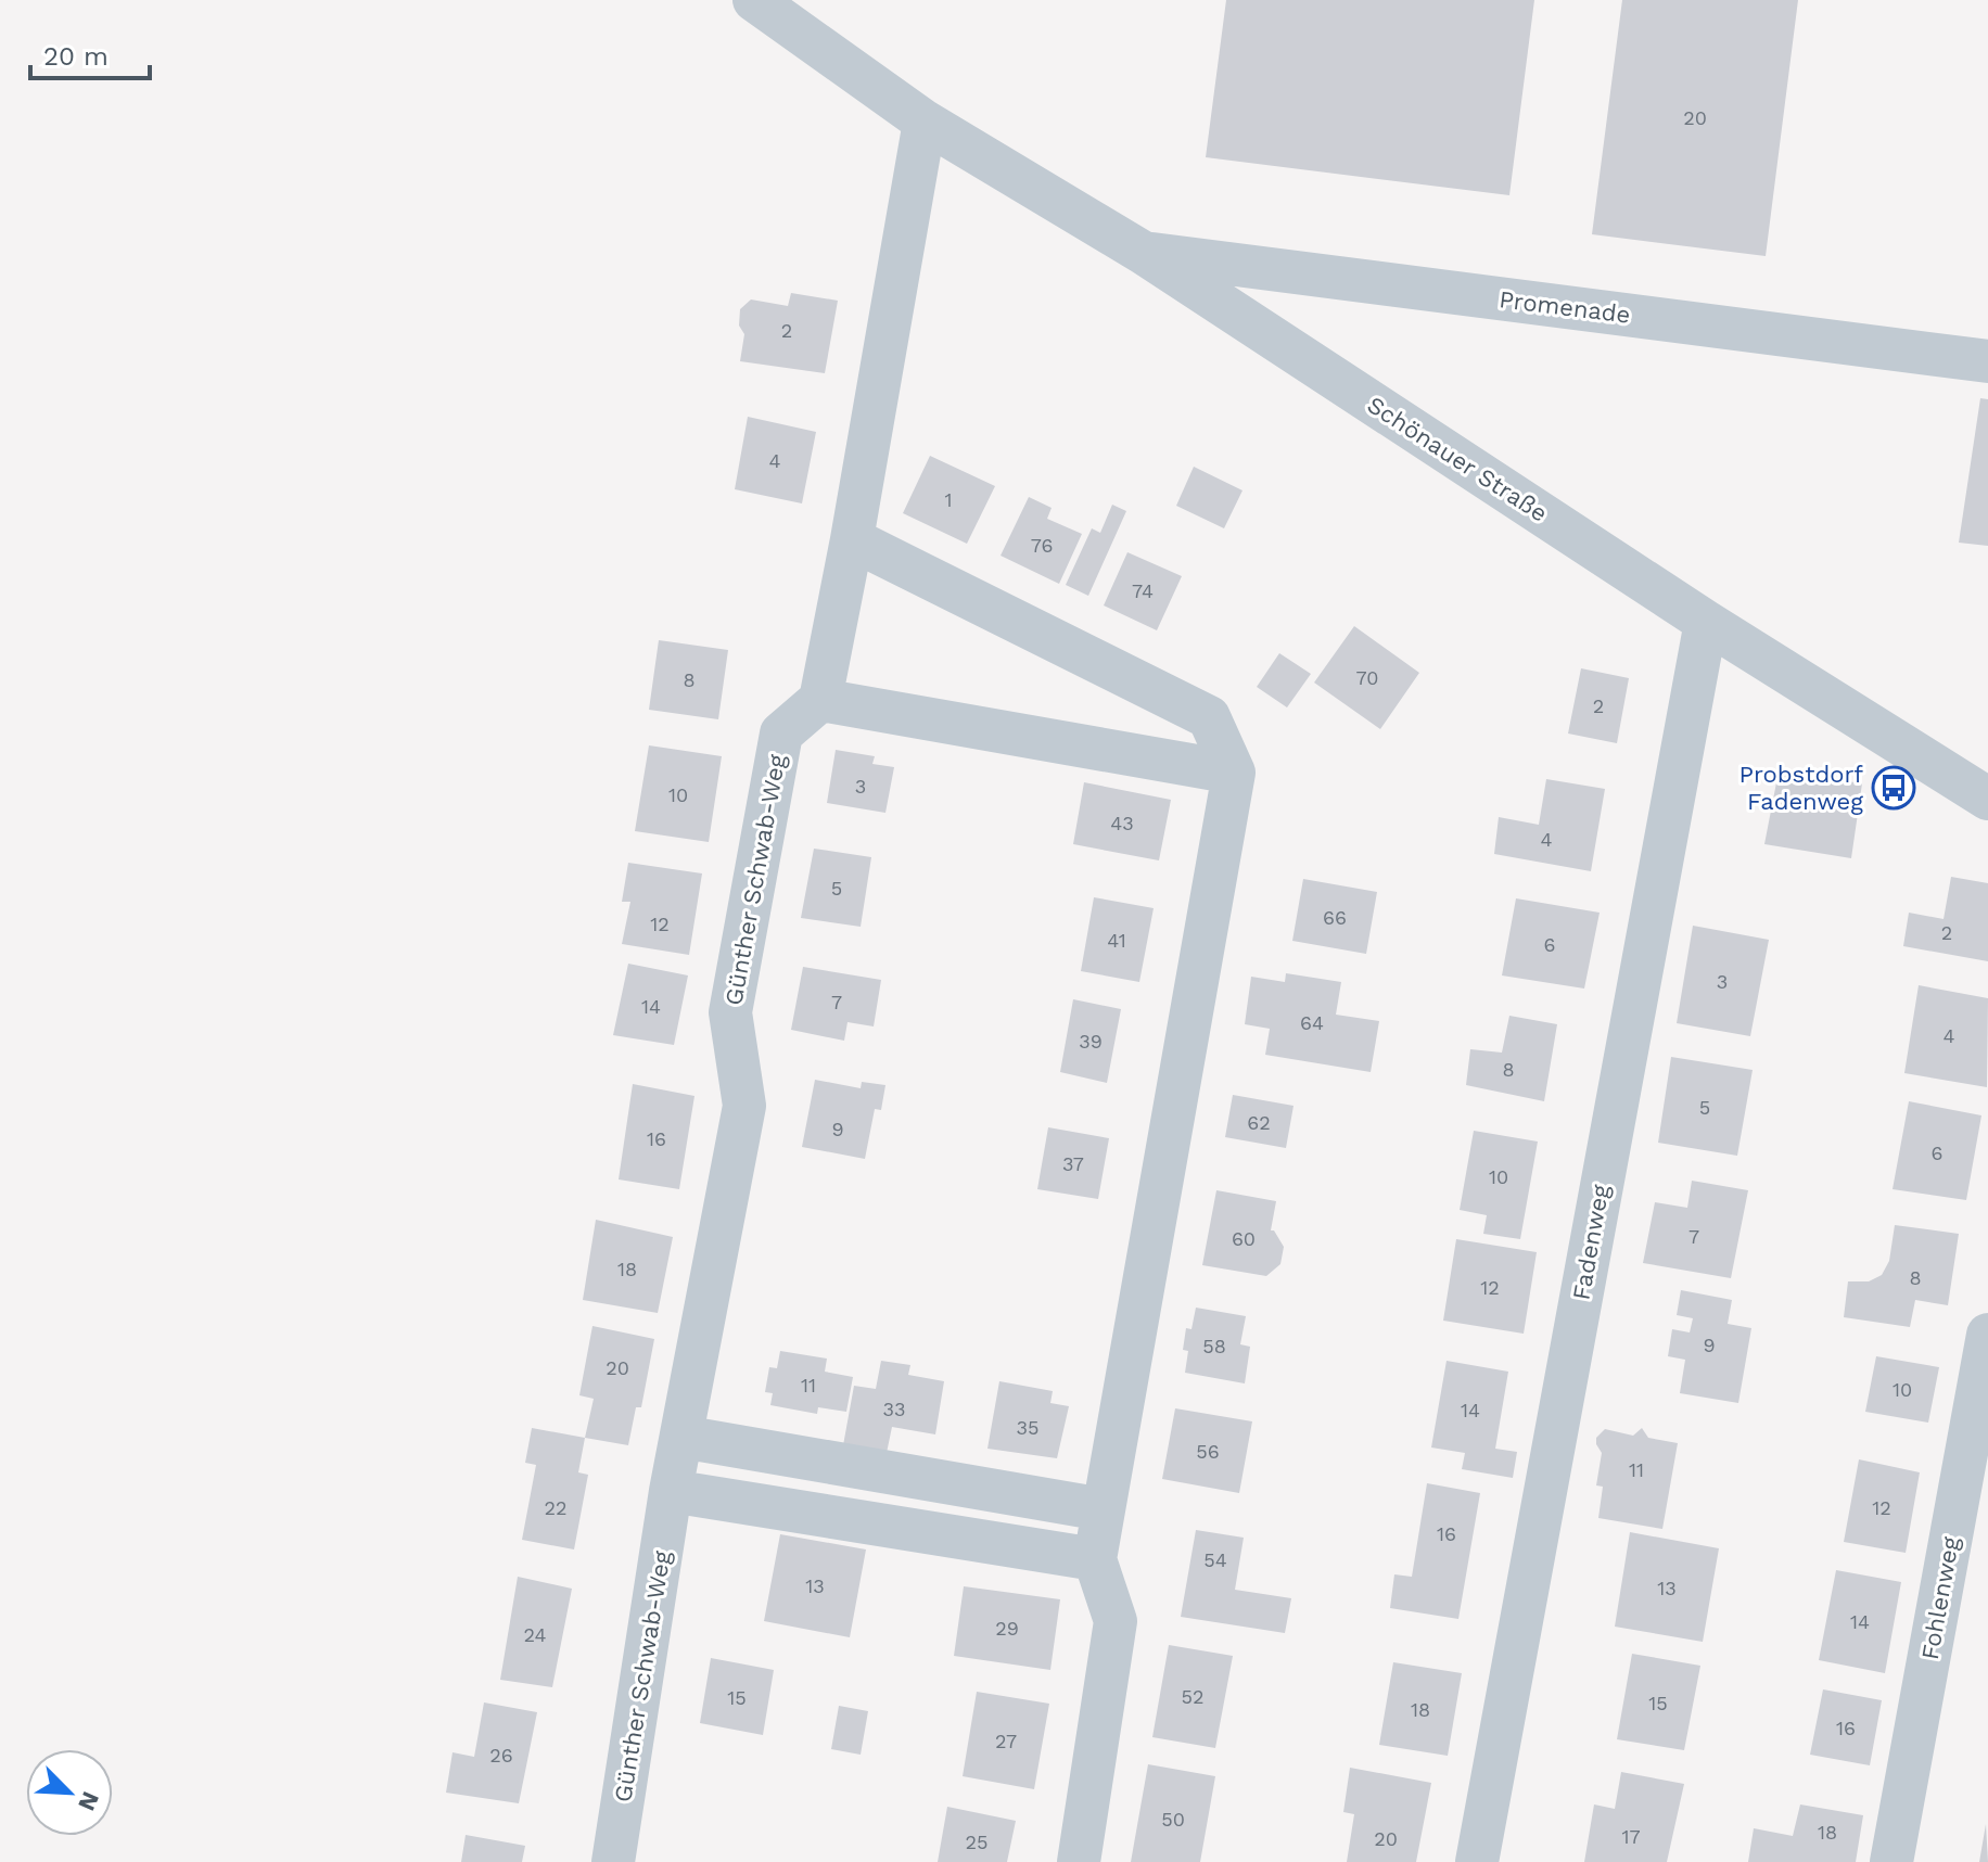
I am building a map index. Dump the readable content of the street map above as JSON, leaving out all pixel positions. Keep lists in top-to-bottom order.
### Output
{
  "streets": {
    "street": [
      "Promenade",
      "Schönauer Straße",
      "Günther Schwab-Weg",
      "Fadenweg",
      "Fohlenweg"
    ]
  },
  "crossings": [
    ["Promenade", "Schönauer Straße"],
    ["Schönauer Straße", "Fadenweg"]
  ],
  "places": {
    "bus stop": ["Probstdorf Fadenweg"]
  },
  "house_numbers": [
    "20",
    "2",
    "4",
    "1",
    "76",
    "74",
    "70",
    "8",
    "2",
    "3",
    "10",
    "43",
    "4",
    "5",
    "66",
    "12",
    "2",
    "41",
    "6",
    "3",
    "7",
    "14",
    "64",
    "4",
    "39",
    "8",
    "5",
    "62",
    "9",
    "16",
    "6",
    "37",
    "10",
    "7",
    "60",
    "18",
    "8",
    "12",
    "9",
    "58",
    "20",
    "11",
    "10",
    "33",
    "14",
    "35",
    "56",
    "11",
    "22",
    "12",
    "16",
    "54",
    "13",
    "13",
    "14",
    "29",
    "24",
    "52",
    "15",
    "15",
    "18",
    "16",
    "27",
    "26",
    "50",
    "18",
    "17",
    "20",
    "25"
  ],
  "scale_bar": "20 m",
  "north": "bottom right"
}
